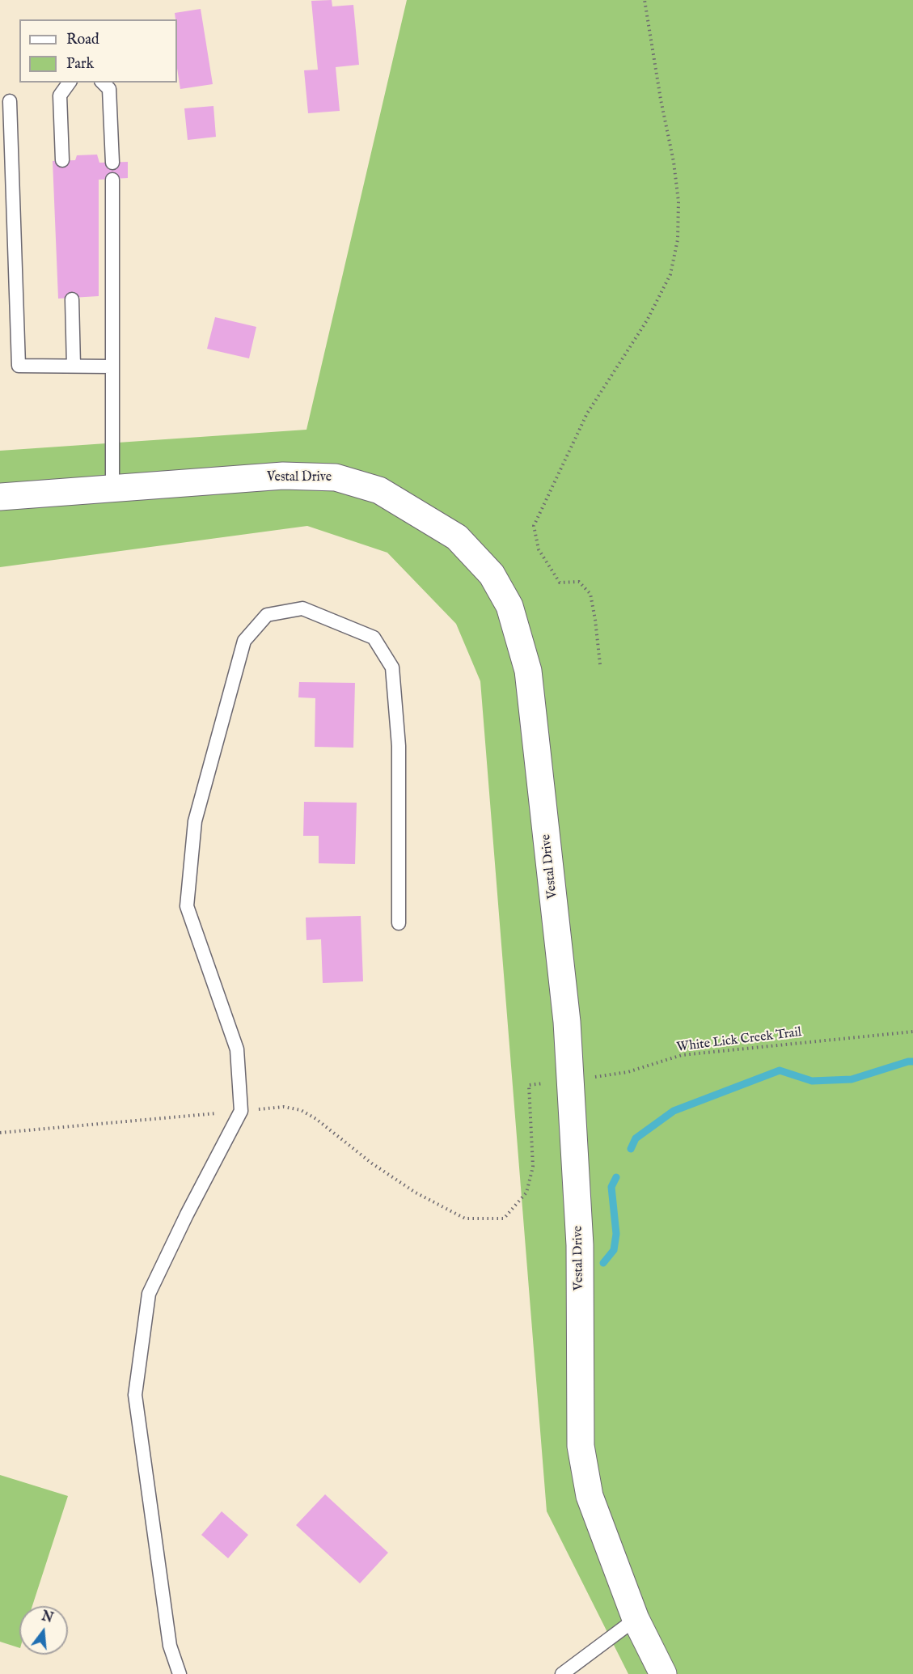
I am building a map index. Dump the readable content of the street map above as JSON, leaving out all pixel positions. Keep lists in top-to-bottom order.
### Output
{
  "streets": {
    "street": ["Vestal Drive"],
    "path": ["White Lick Creek Trail"]
  },
  "crossings": [
    ["Vestal Drive", "White Lick Creek Trail"]
  ],
  "legend": ["Road", "Park"],
  "north": "top"
}
